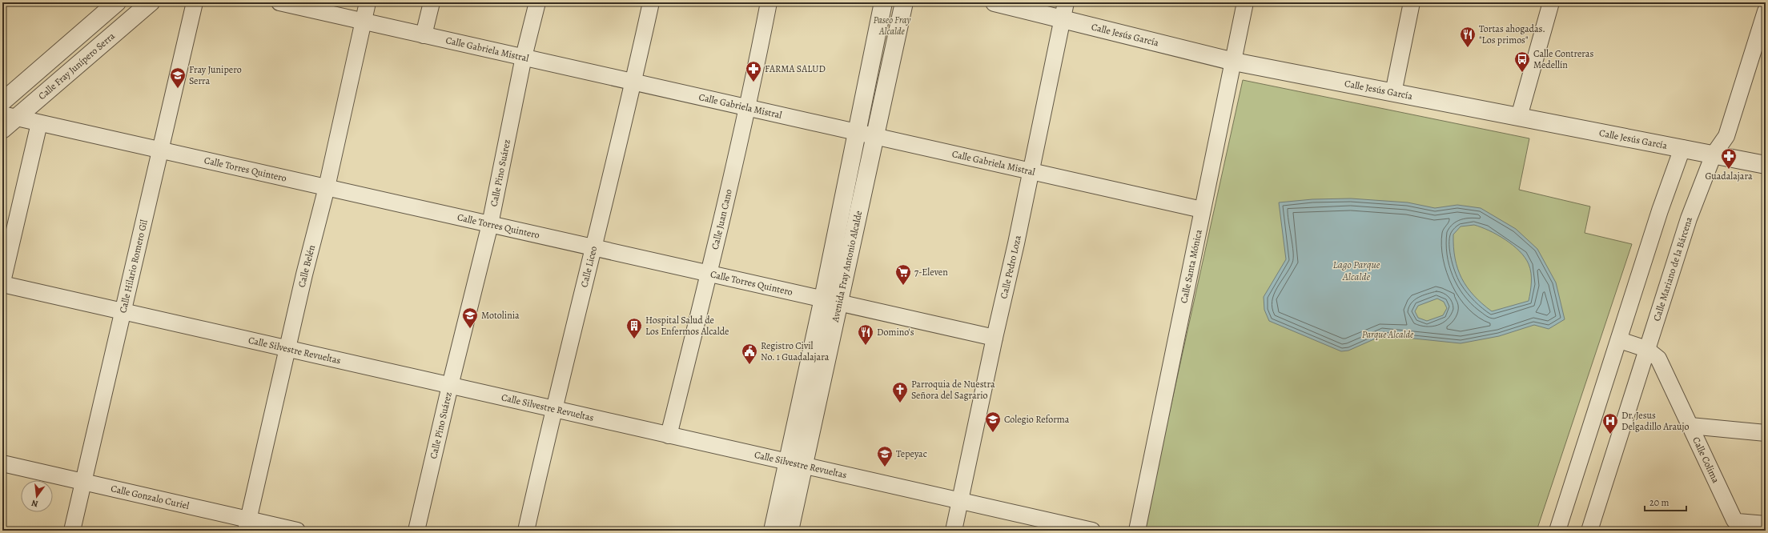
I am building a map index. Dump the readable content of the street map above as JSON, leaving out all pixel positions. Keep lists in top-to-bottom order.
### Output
{
  "streets": {
    "street": [
      "Calle Jesús García",
      "Calle Gabriela Mistral",
      "Calle Fray Junípero Serra",
      "Calle Torres Quintero",
      "Calle Pino Suárez",
      "Calle Juan Cano",
      "Calle Hilario Romero Gil",
      "Calle Belén",
      "Calle Liceo",
      "Avenida Fray Antonio Alcalde",
      "Calle Pedro Loza",
      "Calle Santa Mónica",
      "Calle Mariano de la Bárcena",
      "Calle Silvestre Revueltas",
      "Calle Colima",
      "Calle Gonzalo Curiel"
    ]
  },
  "crossings": [
    ["Calle Jesús García", "Calle Pedro Loza"],
    ["Calle Jesús García", "Calle Santa Mónica"],
    ["Calle Jesús García", "Calle Mariano de la Bárcena"],
    ["Calle Gabriela Mistral", "Calle Pino Suárez"],
    ["Calle Gabriela Mistral", "Calle Juan Cano"],
    ["Calle Gabriela Mistral", "Calle Belén"],
    ["Calle Gabriela Mistral", "Calle Liceo"],
    ["Calle Gabriela Mistral", "Avenida Fray Antonio Alcalde"],
    ["Calle Gabriela Mistral", "Calle Pedro Loza"],
    ["Calle Gabriela Mistral", "Calle Santa Mónica"],
    ["Calle Fray Junípero Serra", "Calle Torres Quintero"],
    ["Calle Torres Quintero", "Calle Pino Suárez"],
    ["Calle Torres Quintero", "Calle Juan Cano"],
    ["Calle Torres Quintero", "Calle Hilario Romero Gil"],
    ["Calle Torres Quintero", "Calle Belén"],
    ["Calle Torres Quintero", "Calle Liceo"],
    ["Calle Torres Quintero", "Avenida Fray Antonio Alcalde"],
    ["Calle Torres Quintero", "Calle Pedro Loza"],
    ["Calle Pino Suárez", "Calle Silvestre Revueltas"],
    ["Calle Juan Cano", "Calle Silvestre Revueltas"],
    ["Calle Hilario Romero Gil", "Calle Silvestre Revueltas"],
    ["Calle Hilario Romero Gil", "Calle Gonzalo Curiel"],
    ["Calle Belén", "Calle Silvestre Revueltas"],
    ["Calle Belén", "Calle Gonzalo Curiel"],
    ["Calle Liceo", "Calle Silvestre Revueltas"],
    ["Avenida Fray Antonio Alcalde", "Calle Silvestre Revueltas"],
    ["Calle Pedro Loza", "Calle Silvestre Revueltas"],
    ["Calle Mariano de la Bárcena", "Calle Colima"]
  ],
  "water": ["Lago Parque Alcalde"],
  "parks": ["Paseo Fray Alcalde", "Parque Alcalde"],
  "places": {
    "restaurant": ["Tortas ahogadas. \"Los primos\"", "Domino's"],
    "bus stop": ["Calle Contreras Medellín"],
    "pharmacy": ["FARMA SALUD", "Guadalajara"],
    "school or university": [
      "Fray Junipero Serra",
      "Motolinia",
      "Colegio Reforma",
      "Tepeyac"
    ],
    "supermarket": ["7-Eleven"],
    "building": ["Hospital Salud de Los Enfermos Alcalde"],
    "public building": ["Registro Civil No. 1 Guadalajara"],
    "church": ["Parroquia de Nuestra Señora del Sagrario"],
    "hospital": ["Dr. Jesus Delgadillo Araujo"]
  },
  "scale_bar": "20 m",
  "north": "bottom"
}
